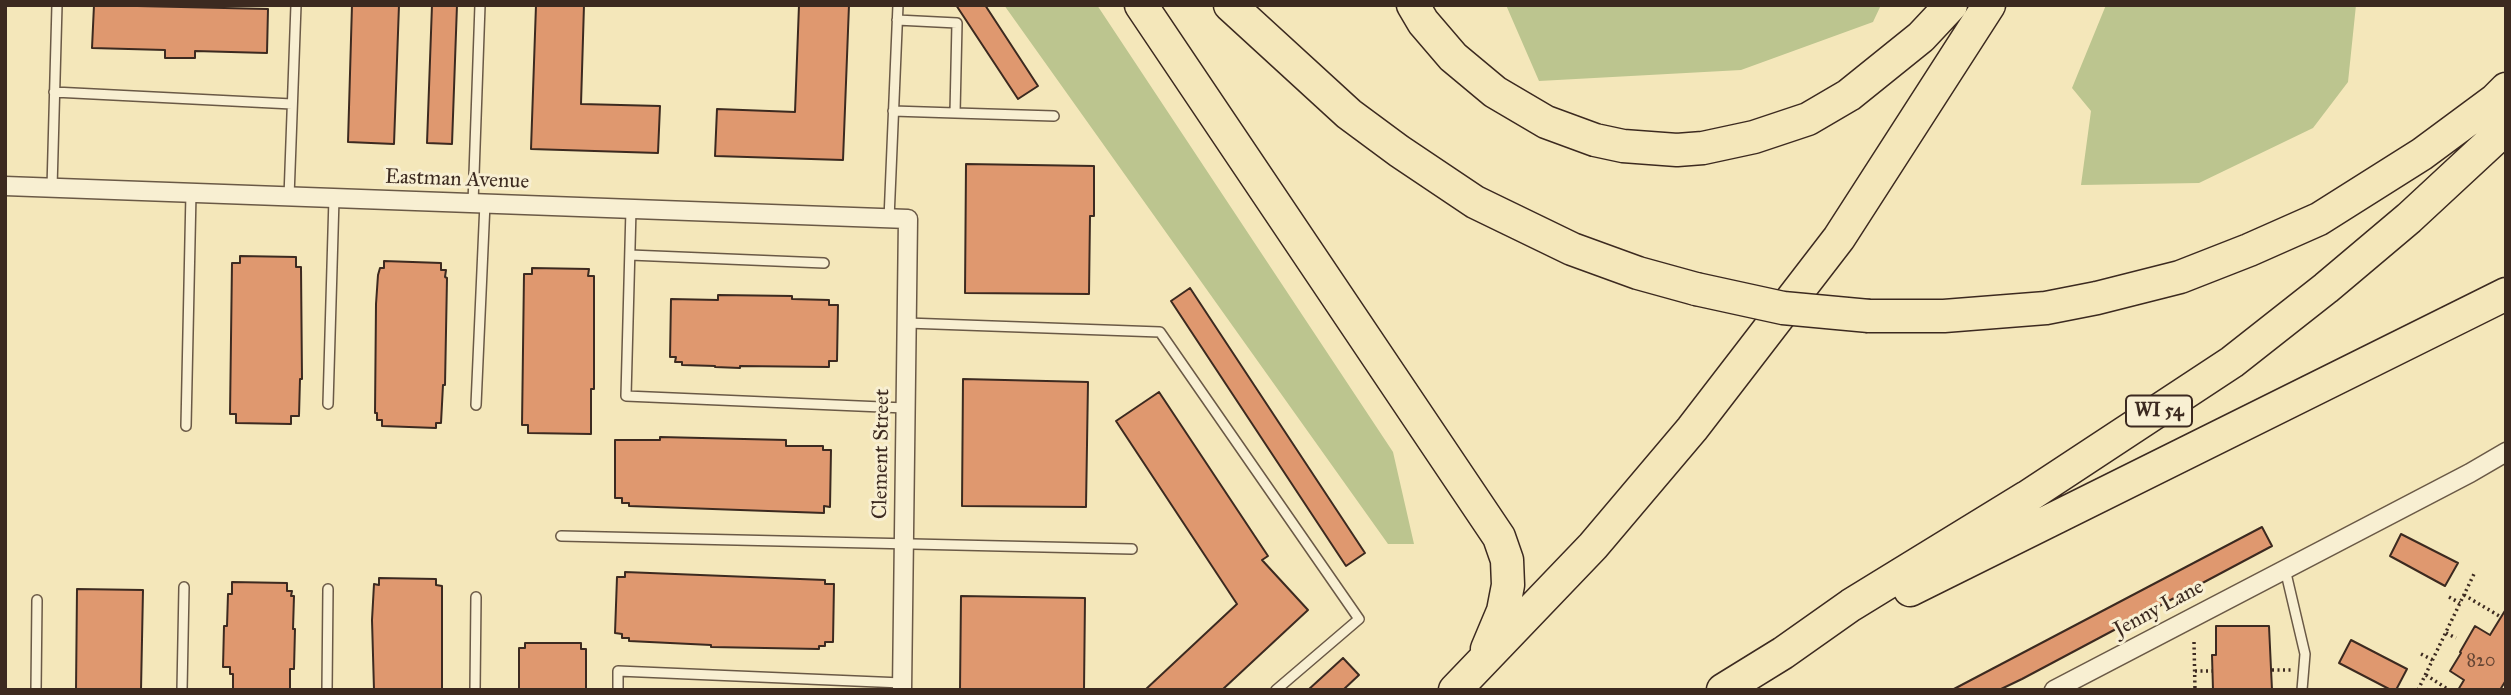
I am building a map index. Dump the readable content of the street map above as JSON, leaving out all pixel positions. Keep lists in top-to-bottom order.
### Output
{
  "streets": {
    "highway": ["WI 54"],
    "street": ["Eastman Avenue", "Clement Street", "Jenny Lane"]
  },
  "crossings": [
    ["Eastman Avenue", "Clement Street"]
  ],
  "house_numbers": ["820"]
}
